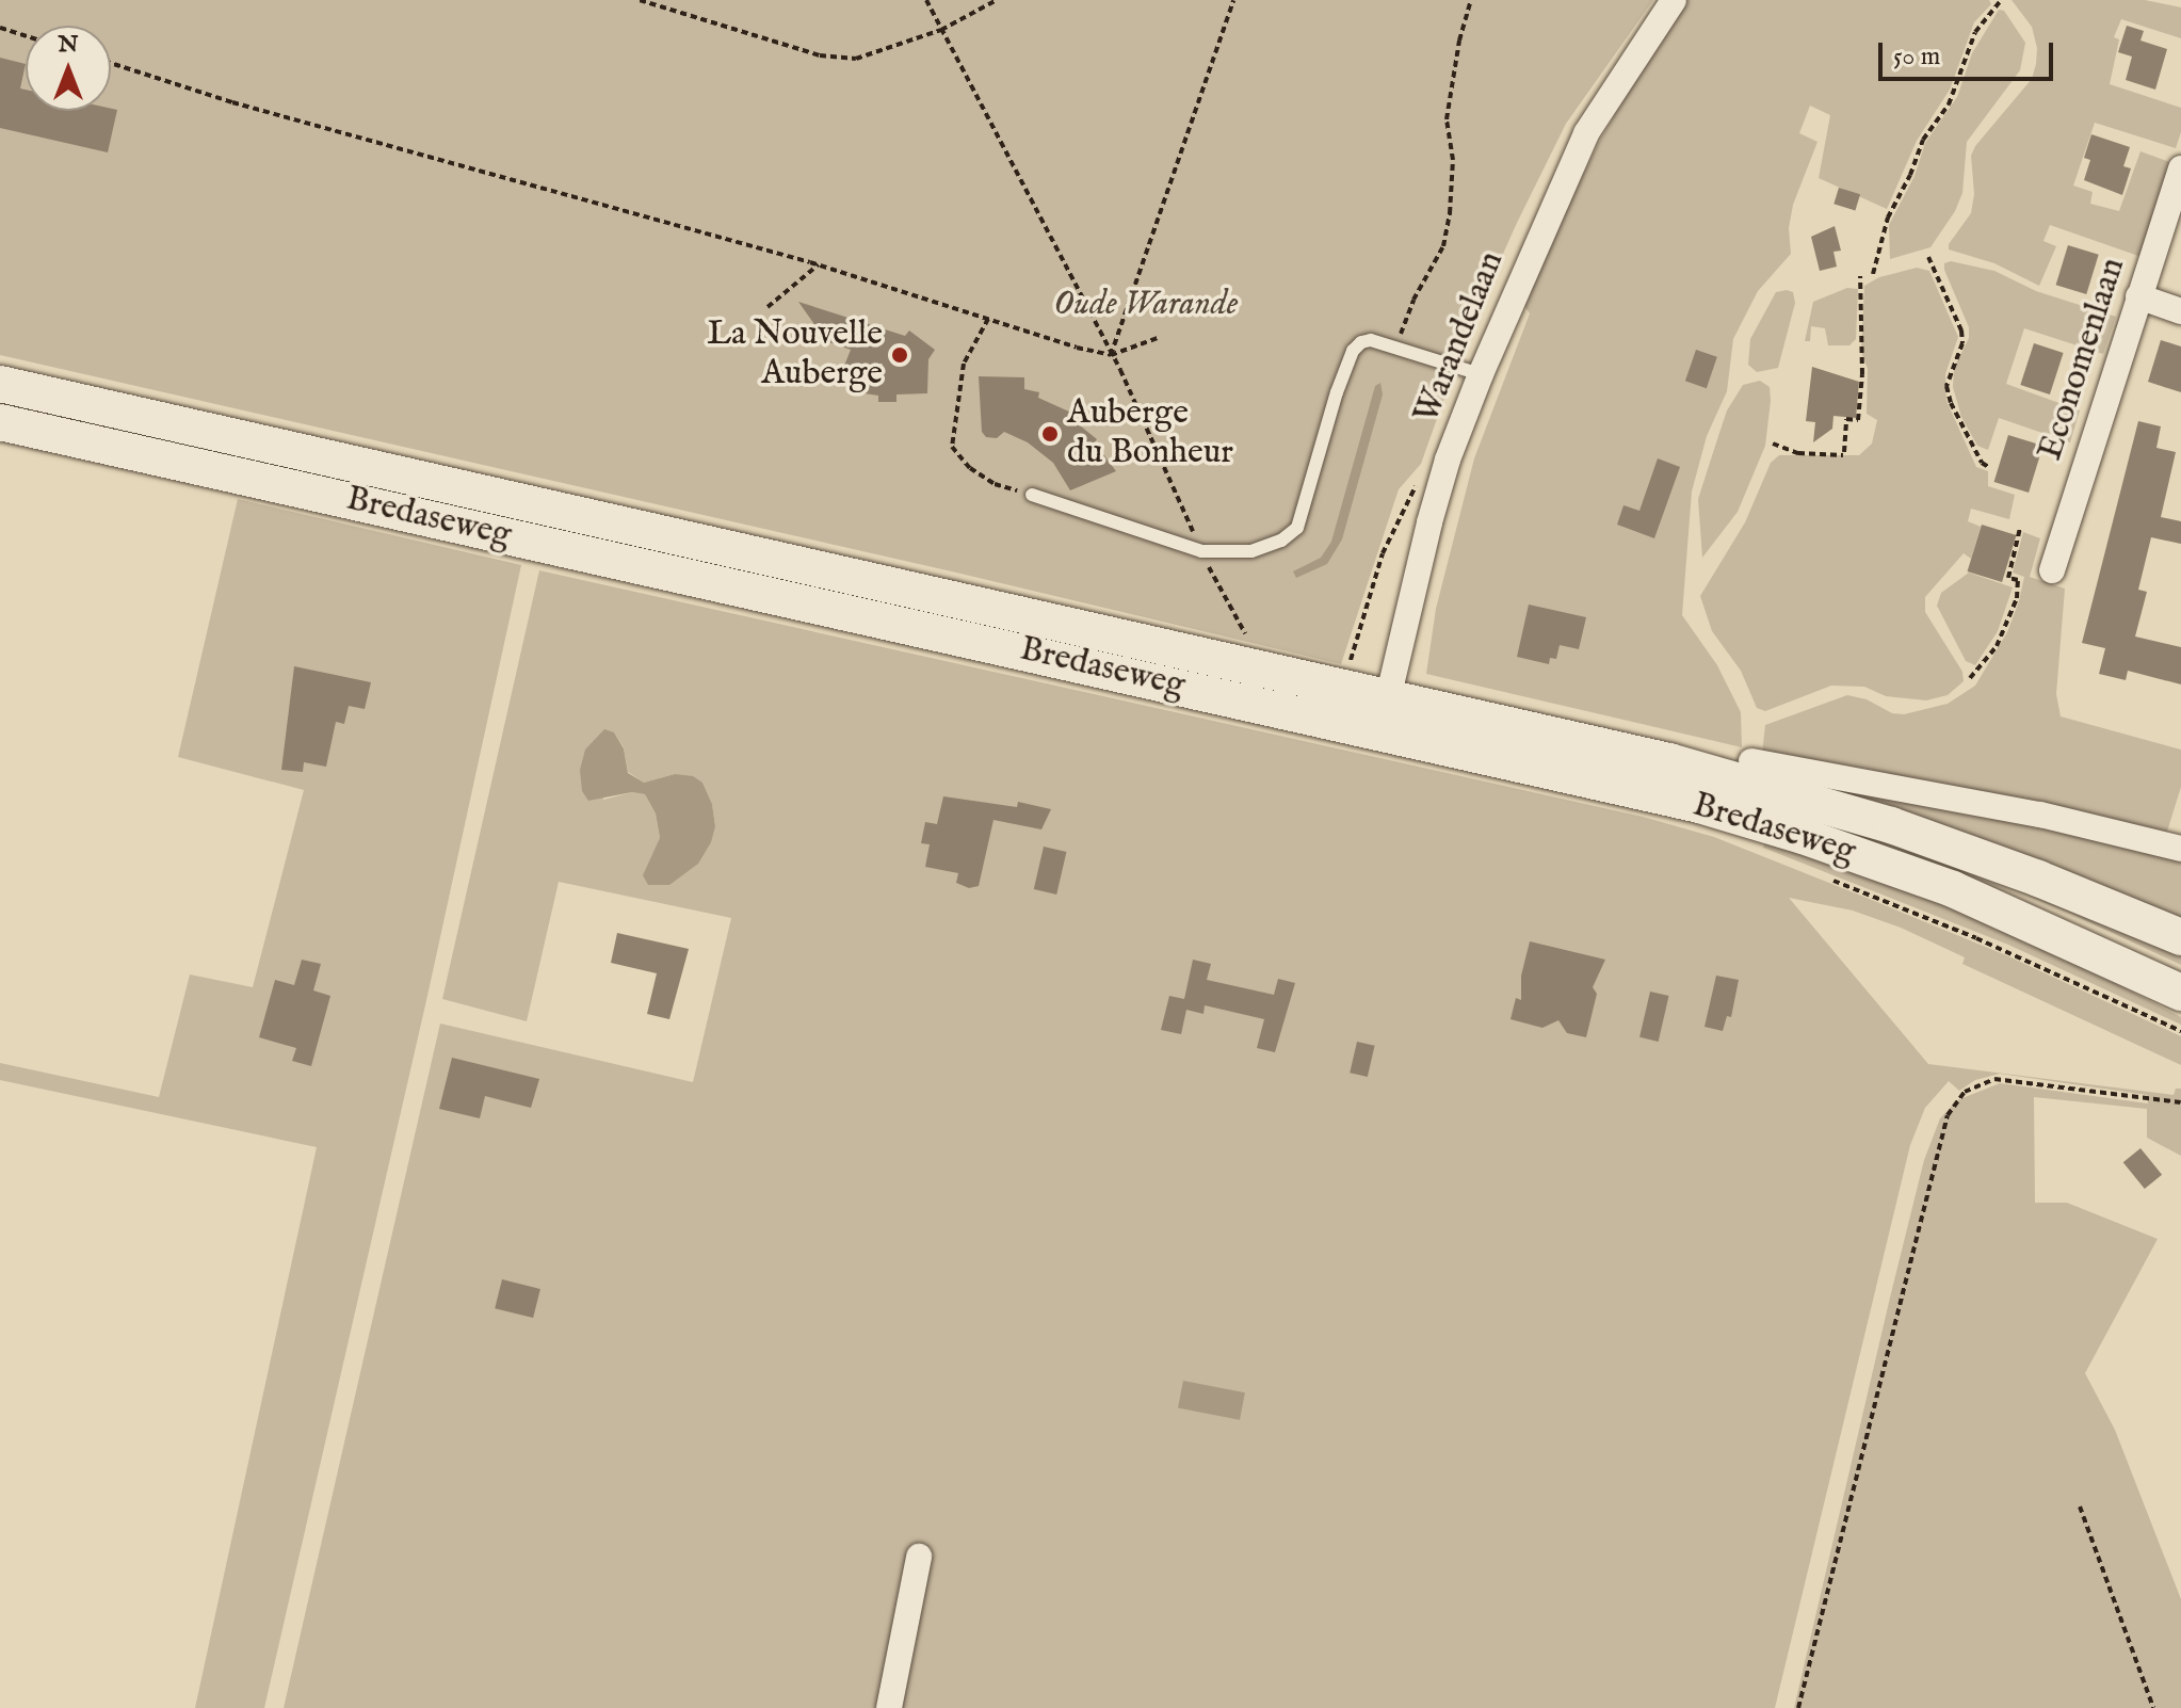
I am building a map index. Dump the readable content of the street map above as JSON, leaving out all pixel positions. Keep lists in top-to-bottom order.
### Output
{
  "streets": {
    "main road": ["Bredaseweg"],
    "street": ["Warandelaan", "Economenlaan"]
  },
  "crossings": [
    ["Warandelaan", "Bredaseweg"]
  ],
  "parks": ["Oude Warande"],
  "places": ["La Nouvelle Auberge", "Auberge du Bonheur"],
  "scale_bar": "50 m",
  "north": "top"
}
